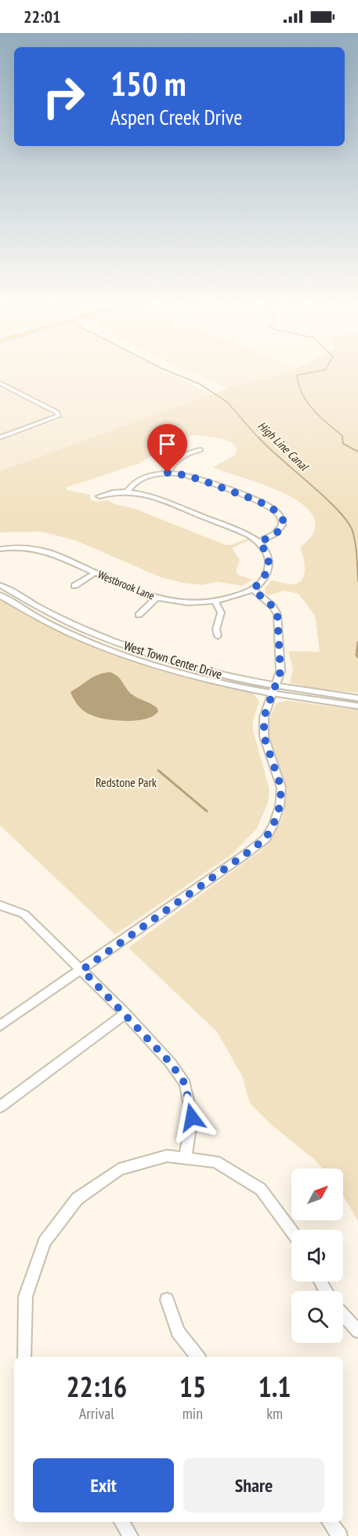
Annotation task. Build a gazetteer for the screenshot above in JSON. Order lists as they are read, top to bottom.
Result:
{
  "streets": {
    "street": ["Westbrook Lane", "West Town Center Drive"]
  },
  "water": ["High Line Canal"],
  "parks": ["Redstone Park"],
  "north": "top right",
  "page": {
    "status": "22:01",
    "turn": ["150 m", "Aspen Creek Drive"],
    "eta": [
      "22:16",
      "Arrival",
      "15",
      "min",
      "1.1",
      "km"
    ],
    "buttons": ["Exit", "Share"]
  }
}
